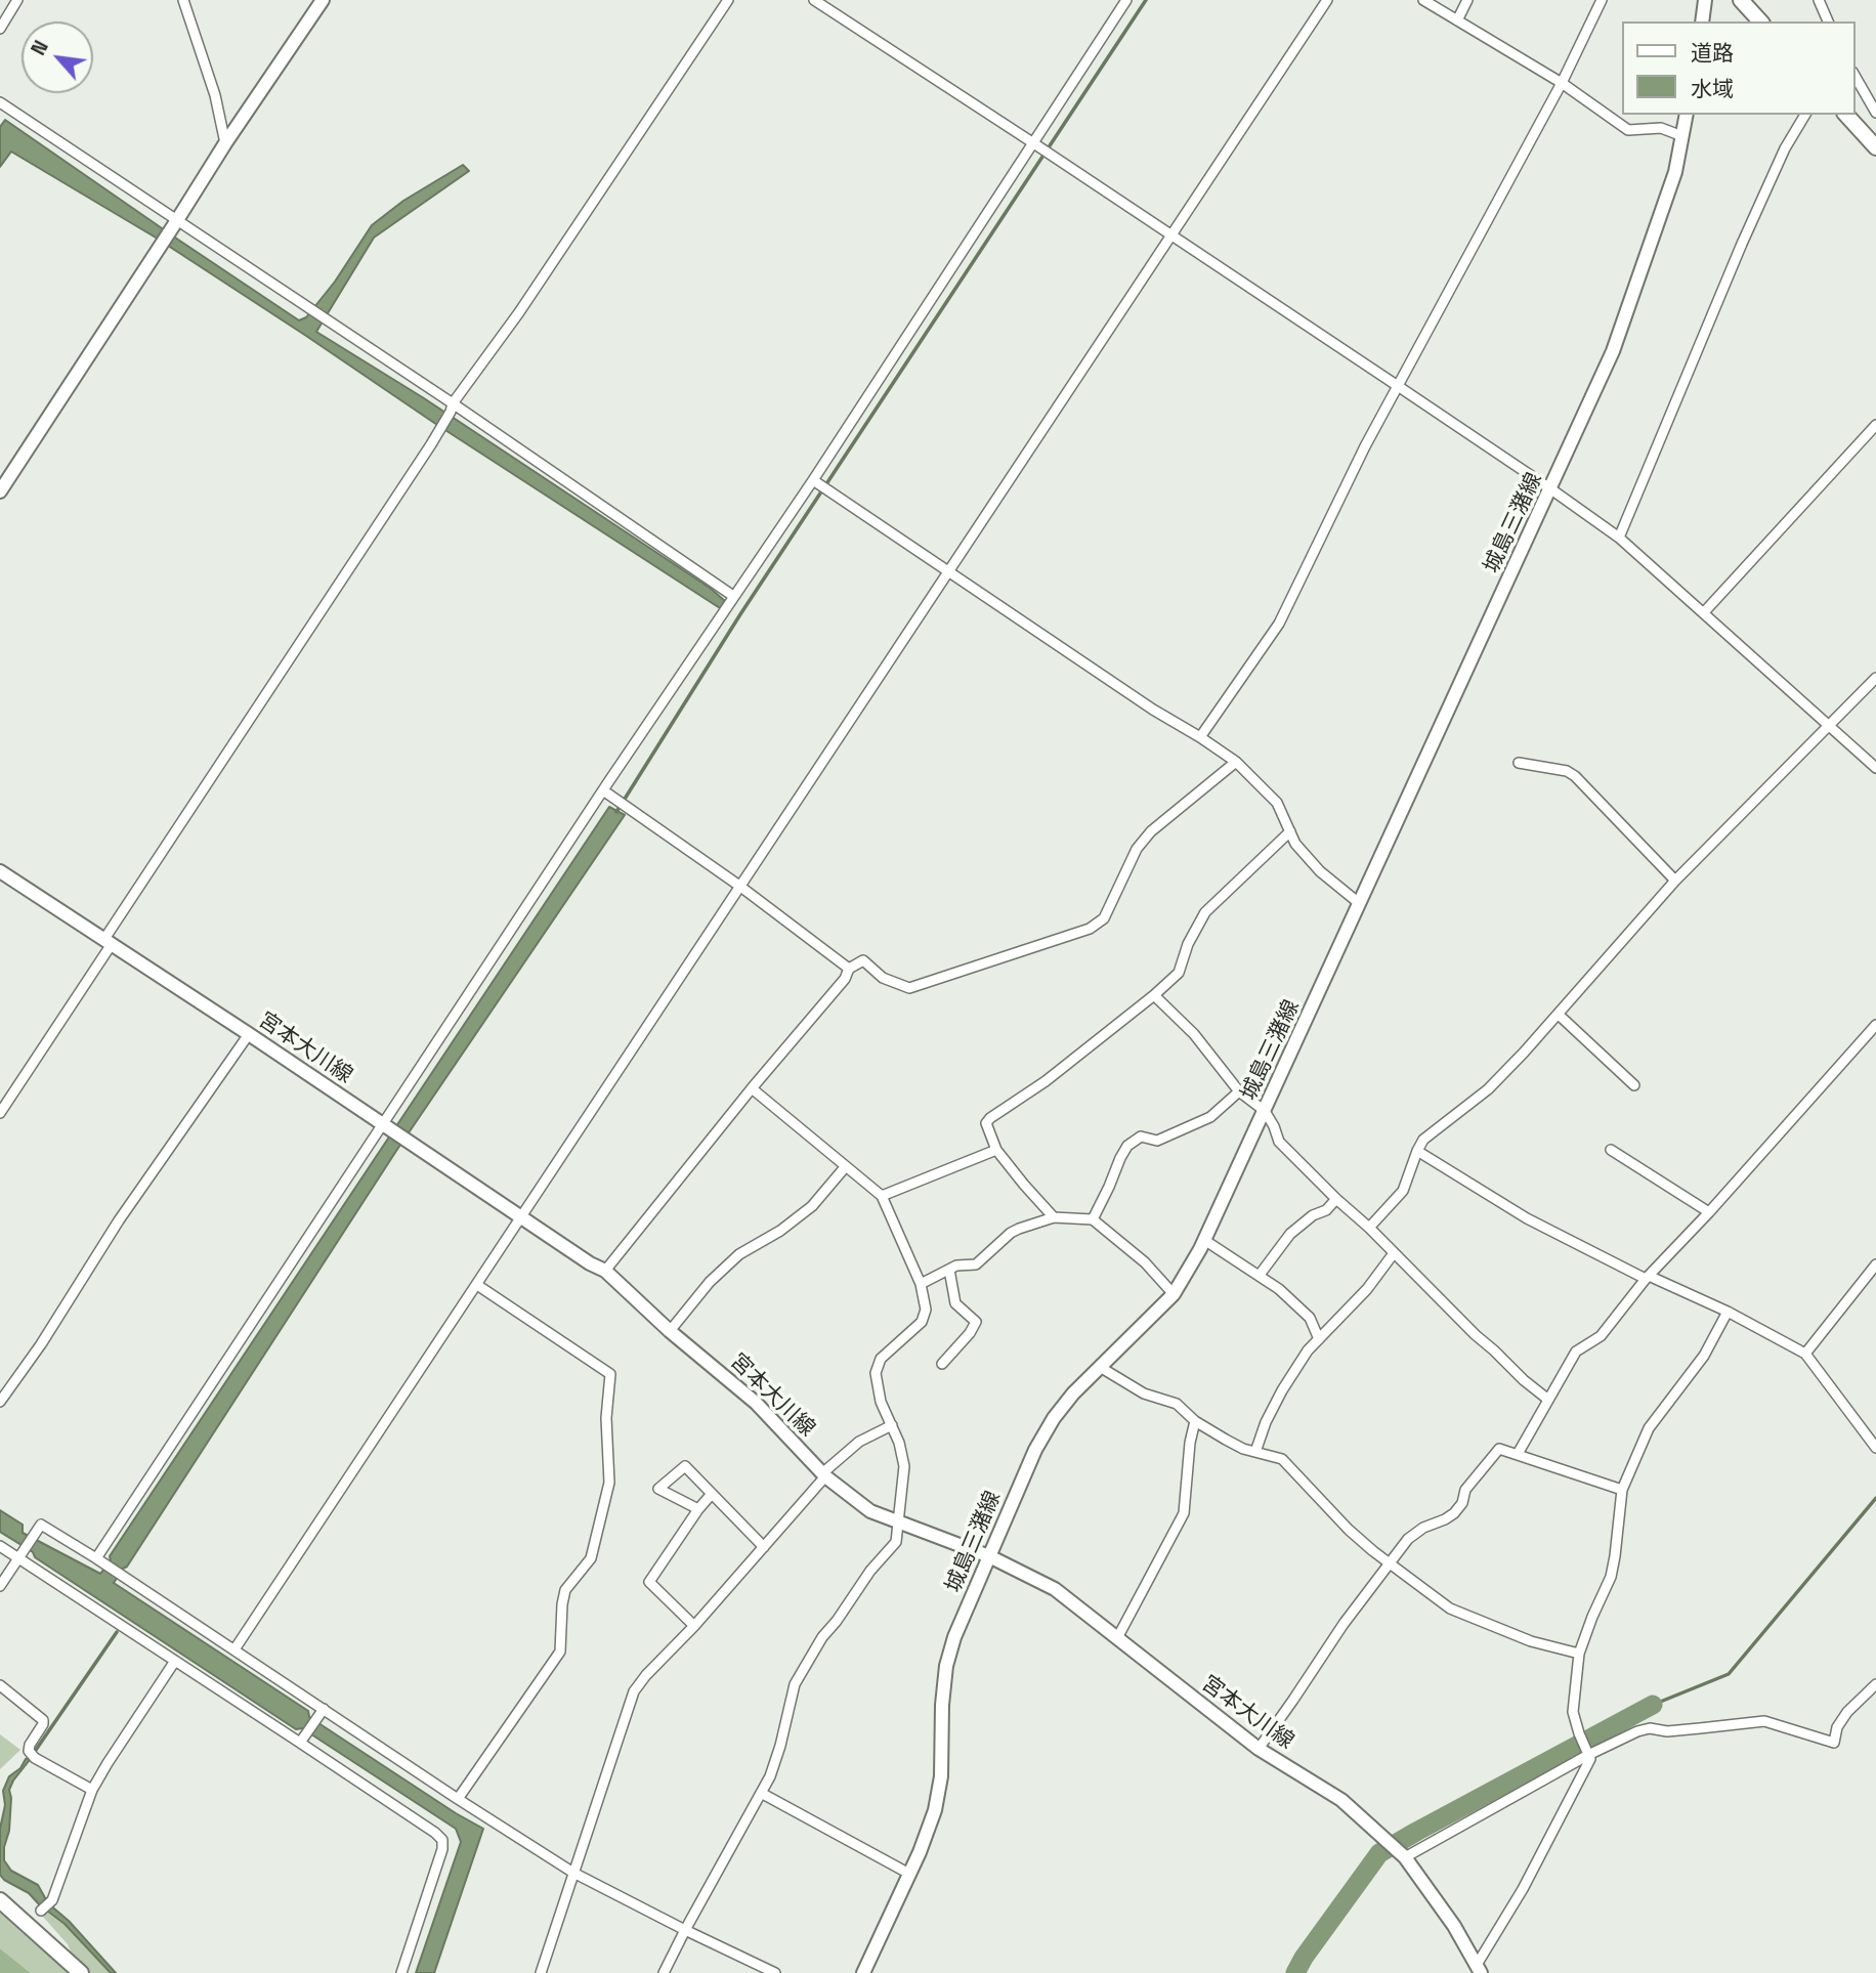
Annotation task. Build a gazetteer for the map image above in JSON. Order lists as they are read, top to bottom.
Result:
{
  "streets": {
    "main road": ["城島三潴線", "宮本大川線"]
  },
  "crossings": [
    ["城島三潴線", "宮本大川線"]
  ],
  "legend": ["道路", "水域"],
  "north": "top left"
}
